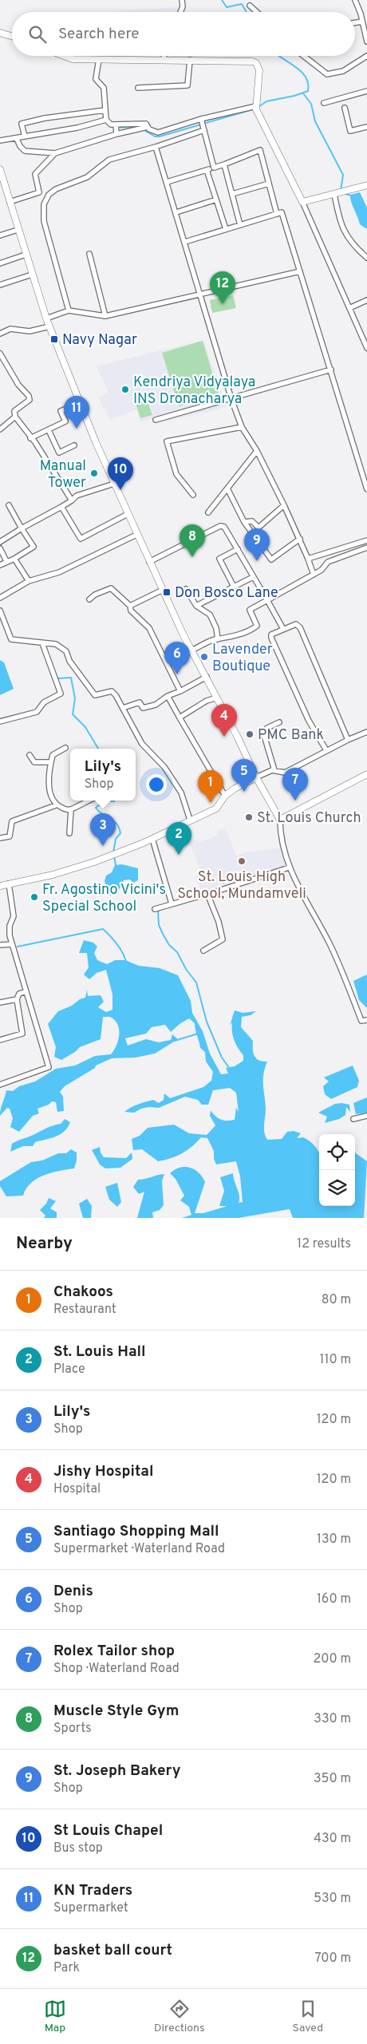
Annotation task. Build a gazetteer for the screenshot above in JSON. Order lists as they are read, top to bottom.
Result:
{
  "places": {
    "transit": ["Navy Nagar", "Don Bosco Lane"],
    "other": [
      "Kendriya Vidyalaya INS Dronacharya",
      "Manual Tower",
      "Lavender Boutique",
      "PMC Bank",
      "St. Louis Church",
      "St. Louis High School, Mundamveli",
      "Fr. Agostino Vicini's Special School"
    ]
  },
  "page": {
    "search": "Search here",
    "pins": [
      "12",
      "11",
      "10",
      "8",
      "9",
      "6",
      "4",
      "5",
      "7",
      "1",
      "3",
      "2"
    ],
    "popup": ["Lily's", "Shop"],
    "heading": ["Nearby", "12 results"],
    "list": [
      {
        "mark": "1",
        "name": "Chakoos",
        "note": "Restaurant",
        "value": "80 m"
      },
      {
        "mark": "2",
        "name": "St. Louis Hall",
        "note": "Place",
        "value": "110 m"
      },
      {
        "mark": "3",
        "name": "Lily's",
        "note": "Shop",
        "value": "120 m"
      },
      {
        "mark": "4",
        "name": "Jishy Hospital",
        "note": "Hospital",
        "value": "120 m"
      },
      {
        "mark": "5",
        "name": "Santiago Shopping Mall",
        "note": "Supermarket · Waterland Road",
        "value": "130 m"
      },
      {
        "mark": "6",
        "name": "Denis",
        "note": "Shop",
        "value": "160 m"
      },
      {
        "mark": "7",
        "name": "Rolex Tailor shop",
        "note": "Shop · Waterland Road",
        "value": "200 m"
      },
      {
        "mark": "8",
        "name": "Muscle Style Gym",
        "note": "Sports",
        "value": "330 m"
      },
      {
        "mark": "9",
        "name": "St. Joseph Bakery",
        "note": "Shop",
        "value": "350 m"
      },
      {
        "mark": "10",
        "name": "St Louis Chapel",
        "note": "Bus stop",
        "value": "430 m"
      },
      {
        "mark": "11",
        "name": "KN Traders",
        "note": "Supermarket",
        "value": "530 m"
      },
      {
        "mark": "12",
        "name": "basket ball court",
        "note": "Park",
        "value": "700 m"
      }
    ],
    "nav": ["Map", "Directions", "Saved"]
  }
}
